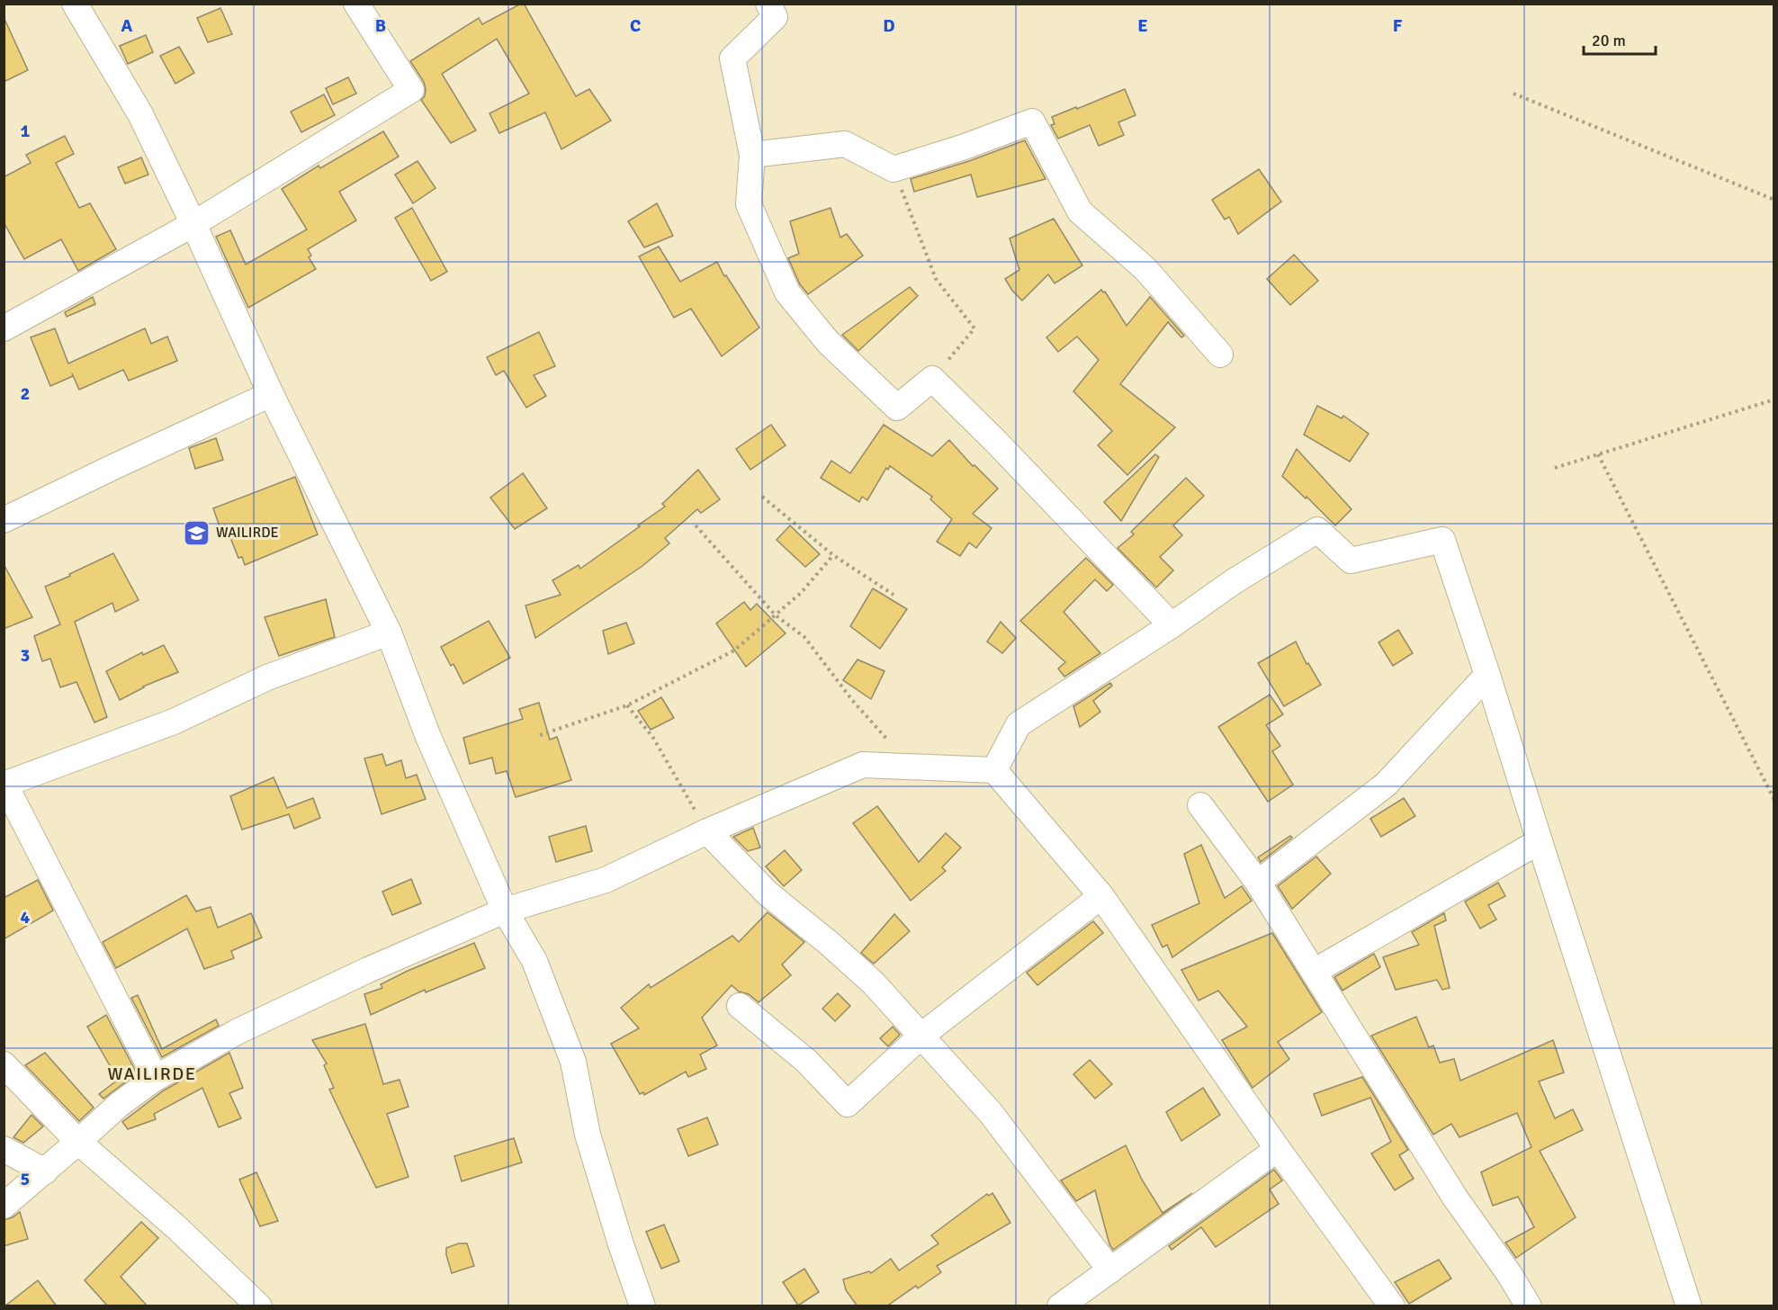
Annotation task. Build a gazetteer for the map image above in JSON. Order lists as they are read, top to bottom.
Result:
{
  "districts": ["WAILIRDE"],
  "places": {
    "school or university": ["WAILIRDE"]
  },
  "scale_bar": "20 m",
  "grid": {
    "columns": [
      "A",
      "B",
      "C",
      "D",
      "E",
      "F"
    ],
    "rows": [
      "1",
      "2",
      "3",
      "4",
      "5"
    ]
  }
}
